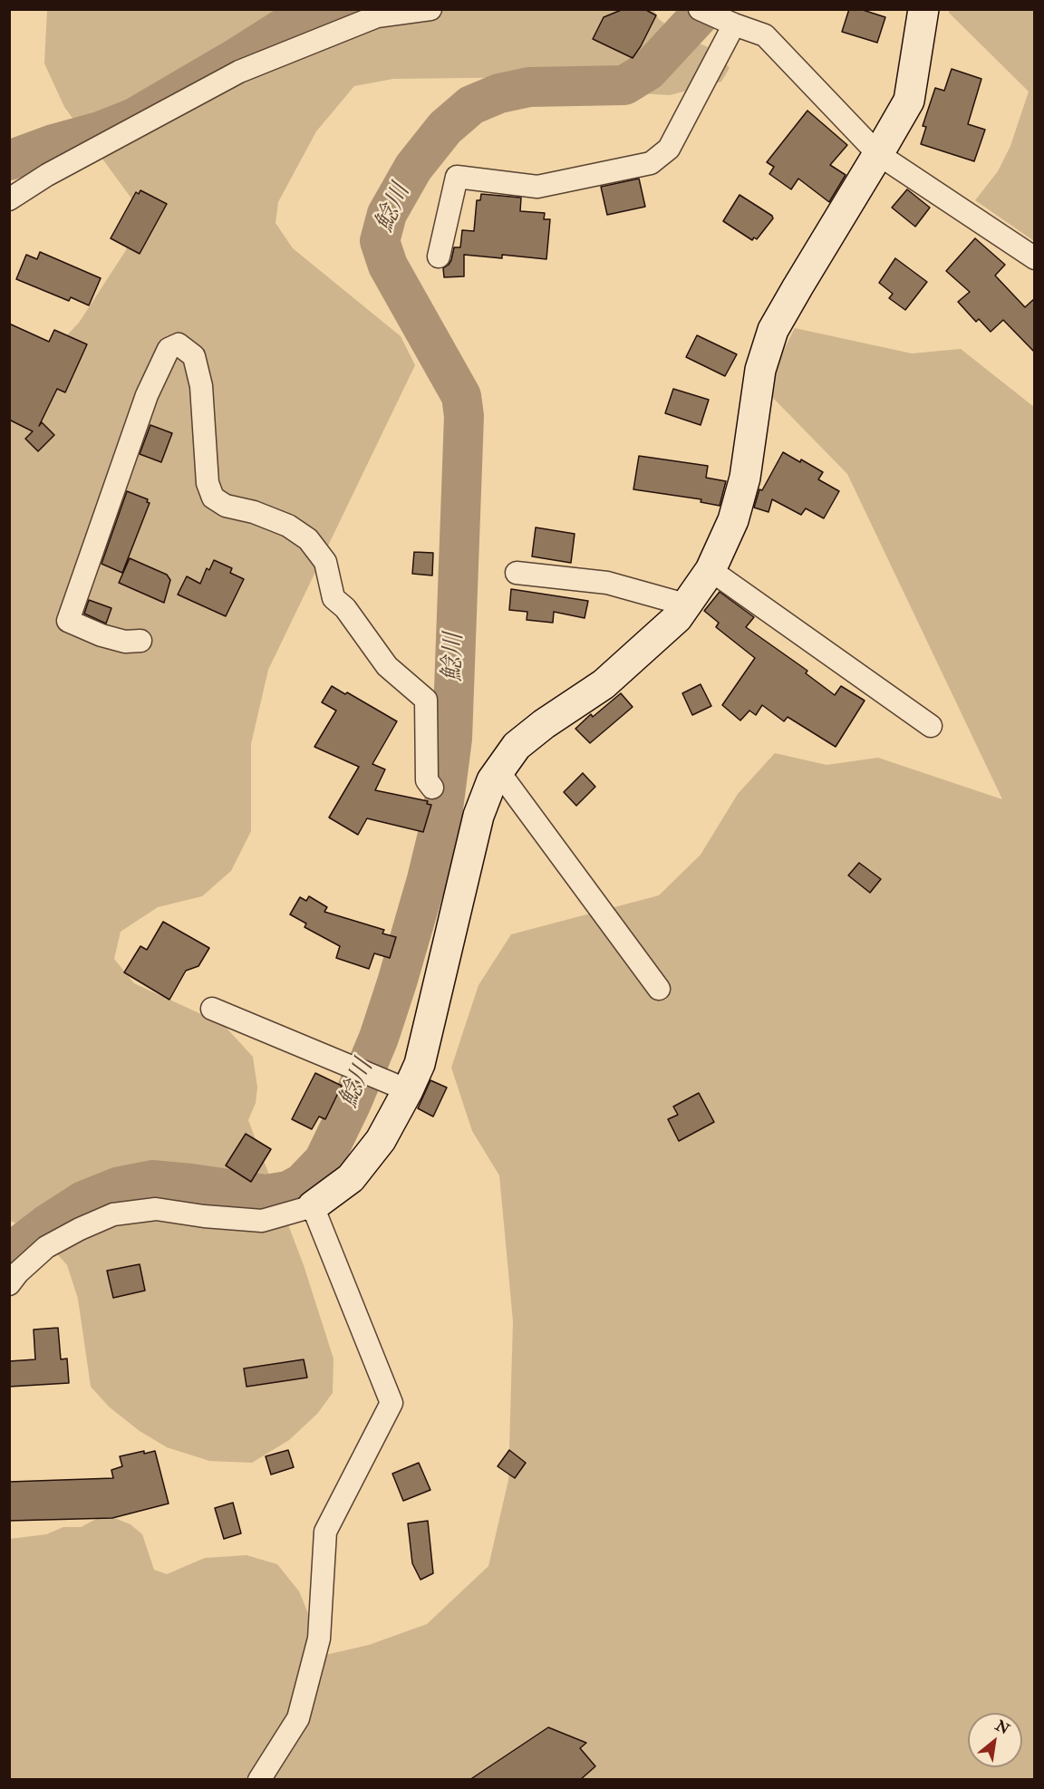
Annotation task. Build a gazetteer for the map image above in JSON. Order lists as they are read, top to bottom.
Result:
{
  "water": ["鯰川"],
  "north": "top right"
}
